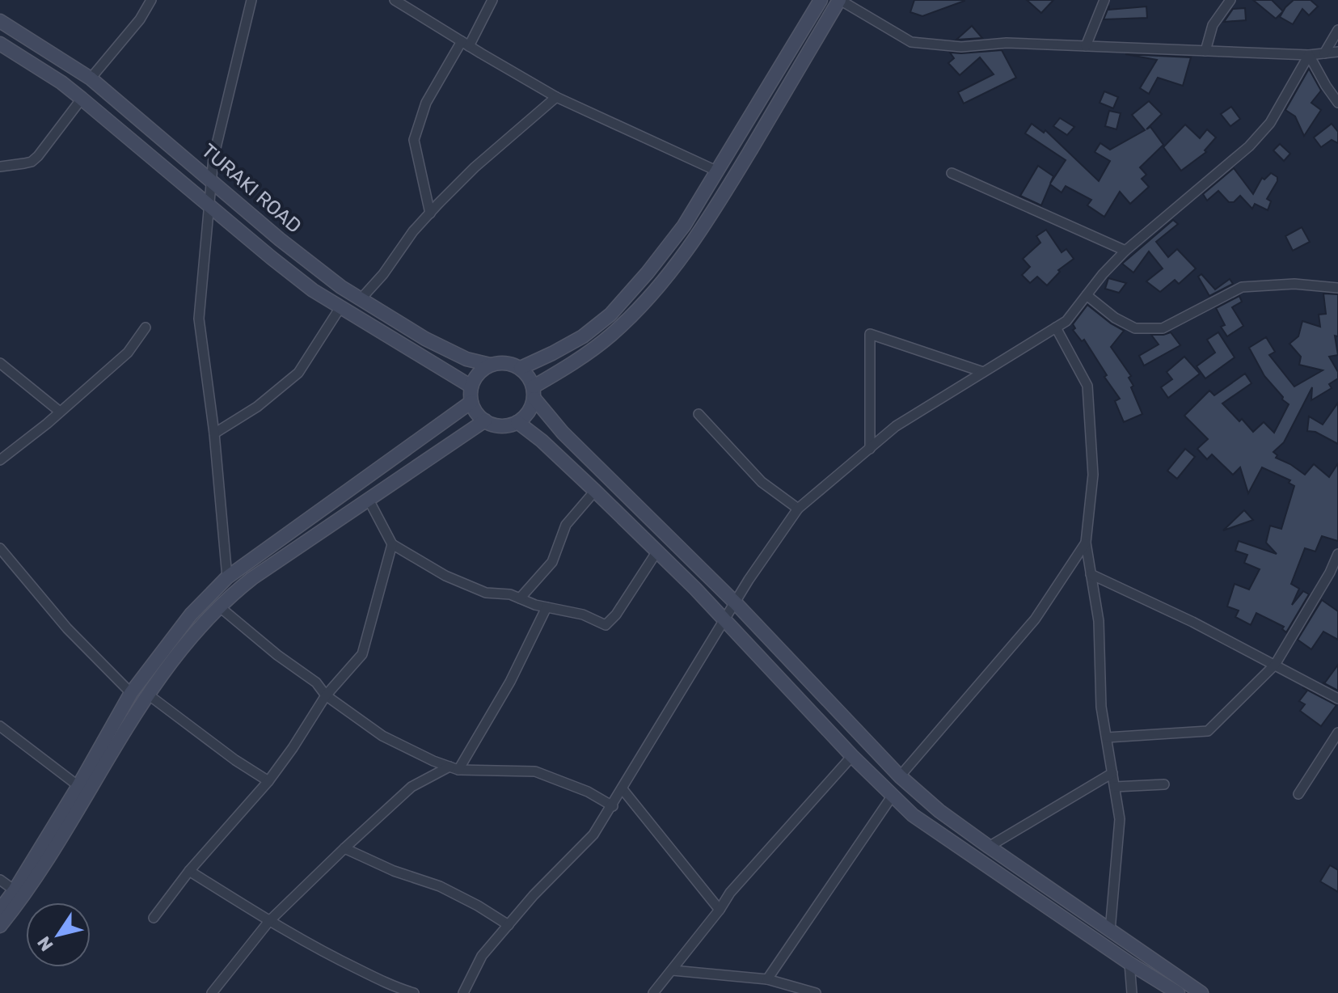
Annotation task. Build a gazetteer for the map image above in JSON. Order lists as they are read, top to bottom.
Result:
{
  "streets": {
    "main road": ["TURAKI ROAD"]
  },
  "north": "bottom left"
}
